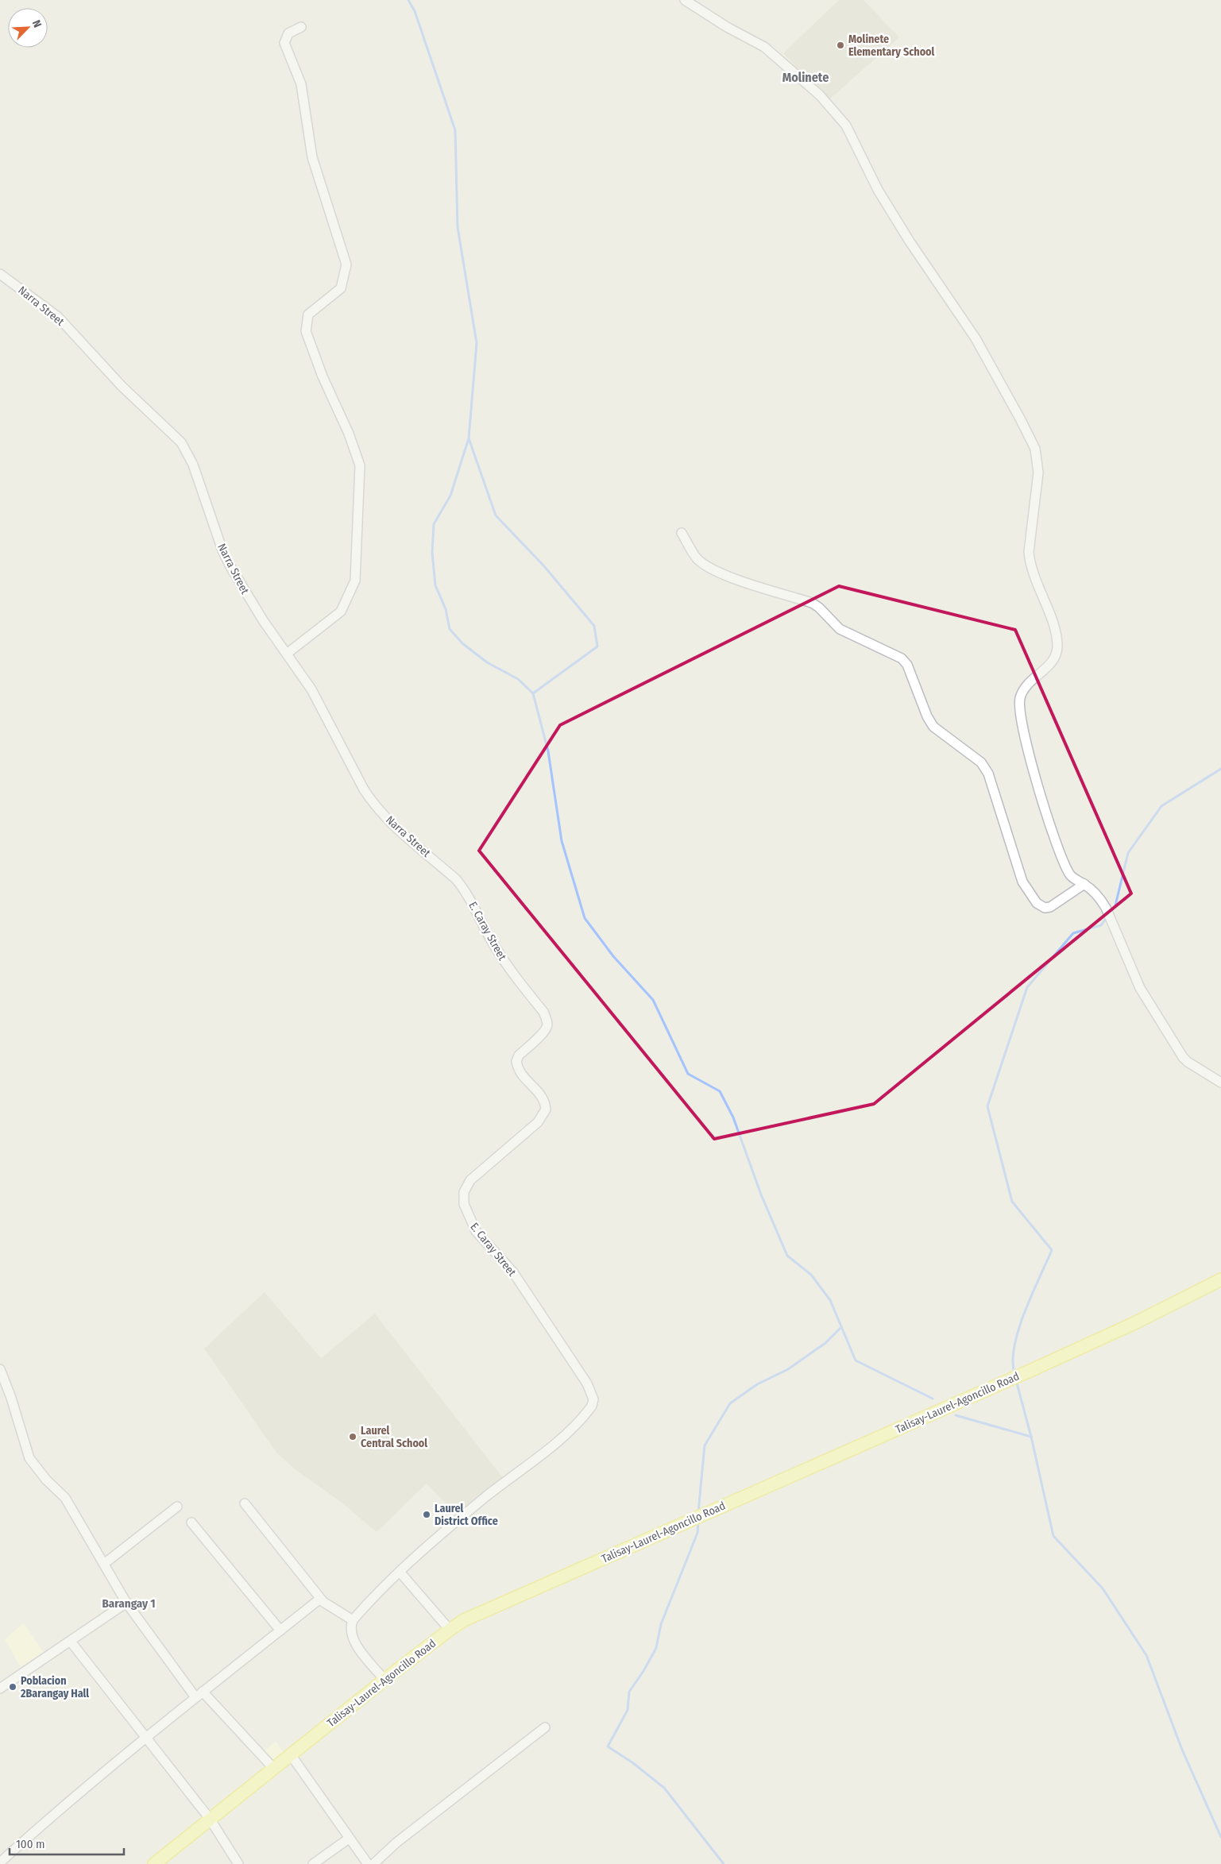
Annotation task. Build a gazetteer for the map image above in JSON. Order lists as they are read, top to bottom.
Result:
{
  "streets": {
    "main road": ["Talisay-Laurel-Agoncillo Road"],
    "street": ["Narra Street", "E. Caray Street"]
  },
  "crossings": [
    ["Narra Street", "E. Caray Street"]
  ],
  "districts": ["Molinete", "Barangay 1"],
  "places": [
    "Molinete Elementary School",
    "Laurel Central School",
    "Laurel District Office",
    "Poblacion 2Barangay Hall"
  ],
  "scale_bar": "100 m",
  "north": "top right"
}
